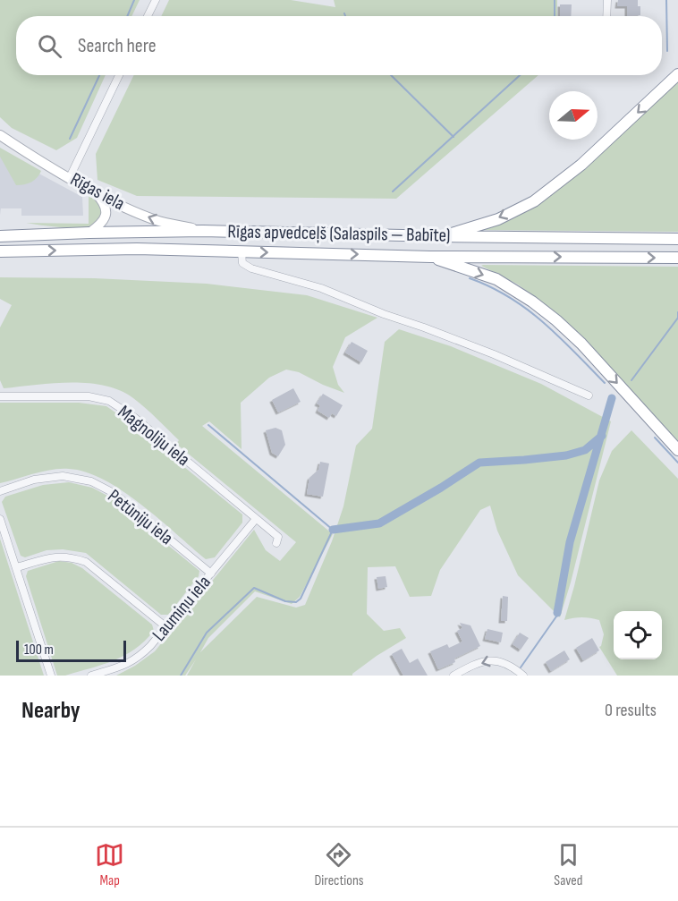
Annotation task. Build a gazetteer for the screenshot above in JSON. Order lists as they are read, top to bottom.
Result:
{
  "streets": {
    "highway": ["Rīgas apvedceļš (Salaspils — Babīte)"],
    "main road": ["Rīgas iela"],
    "street": ["Magnoliju iela", "Petūniju iela", "Laumiņu iela"]
  },
  "crossings": [
    ["Rīgas iela", "Rīgas apvedceļš (Salaspils — Babīte)"],
    ["Magnoliju iela", "Laumiņu iela"],
    ["Petūniju iela", "Laumiņu iela"]
  ],
  "one_way": ["Rīgas iela"],
  "scale_bar": "100 m",
  "north": "right",
  "page": {
    "search": "Search here",
    "scale": "100 m",
    "heading": ["Nearby", "0 results"],
    "nav": ["Map", "Directions", "Saved"]
  }
}
